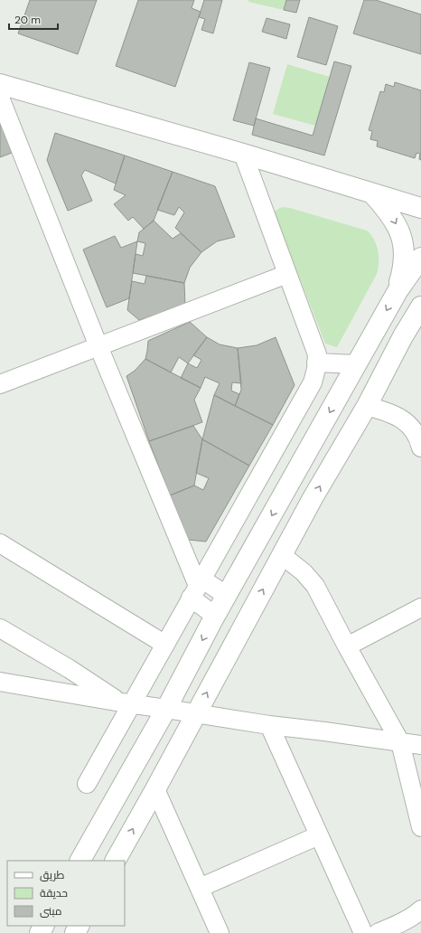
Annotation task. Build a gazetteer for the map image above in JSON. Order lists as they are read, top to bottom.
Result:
{
  "legend": ["طريق", "حديقة", "مبنى"],
  "scale_bar": "20 m"
}
